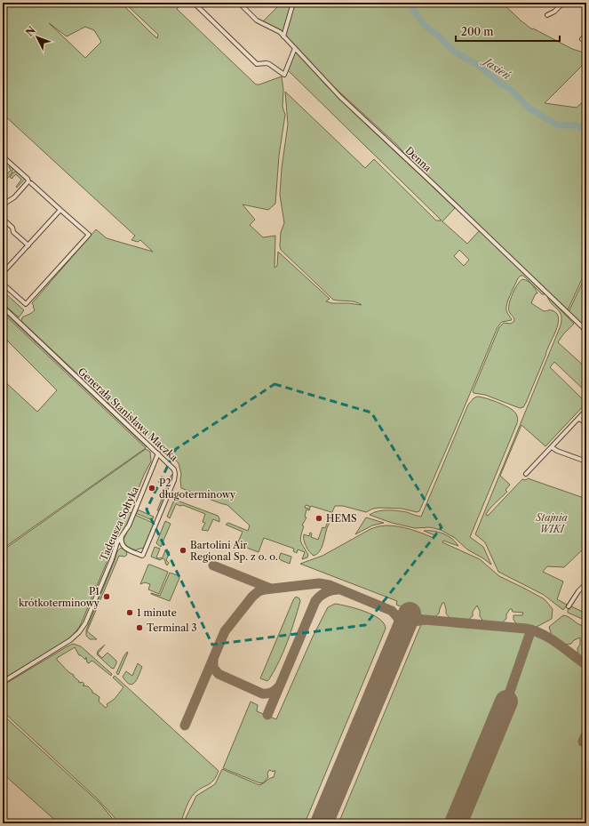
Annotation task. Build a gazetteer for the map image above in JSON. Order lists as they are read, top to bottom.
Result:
{
  "streets": {
    "street": ["Denna", "Generała Stanisława Maczka", "Tadeusza Sołtyka"]
  },
  "crossings": [
    ["Generała Stanisława Maczka", "Tadeusza Sołtyka"]
  ],
  "water": ["Jasień"],
  "parks": ["Stajnia WIKI"],
  "places": [
    "P2 długoterminowy",
    "HEMS",
    "Bartolini Air Regional Sp. z o. o.",
    "P1 krótkoterminowy",
    "1 minute",
    "Terminal 3"
  ],
  "scale_bar": "200 m",
  "north": "top left"
}
